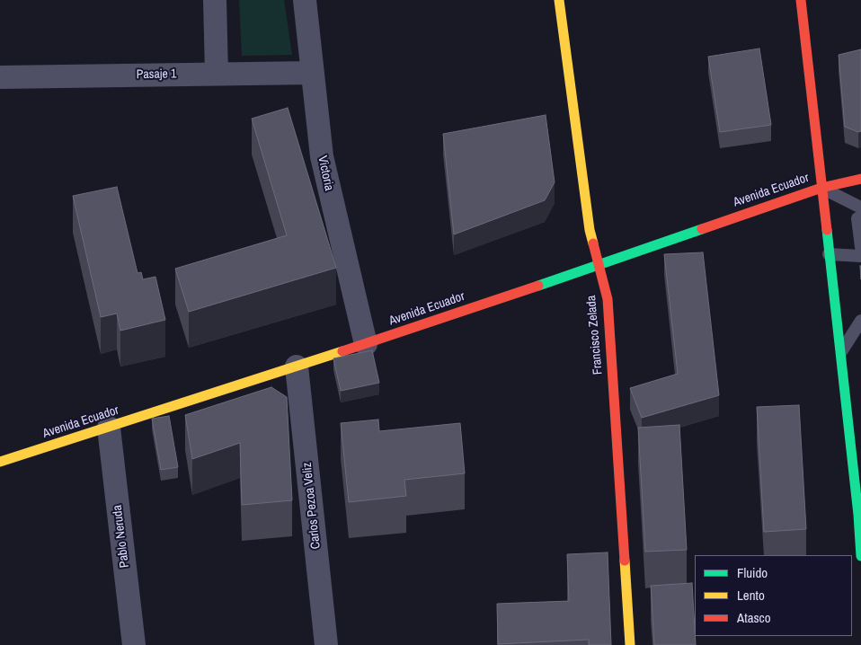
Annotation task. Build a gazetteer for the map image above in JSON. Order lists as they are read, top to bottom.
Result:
{
  "streets": {
    "main road": ["Avenida Ecuador", "Francisco Zelada"],
    "street": [
      "Pasaje 1",
      "Victoria",
      "Carlos Pezoa Veliz",
      "Pablo Neruda"
    ]
  },
  "crossings": [
    ["Pasaje 1", "Victoria"],
    ["Victoria", "Avenida Ecuador"],
    ["Avenida Ecuador", "Francisco Zelada"],
    ["Avenida Ecuador", "Carlos Pezoa Veliz"],
    ["Avenida Ecuador", "Pablo Neruda"]
  ],
  "legend": ["Fluido", "Lento", "Atasco"]
}
